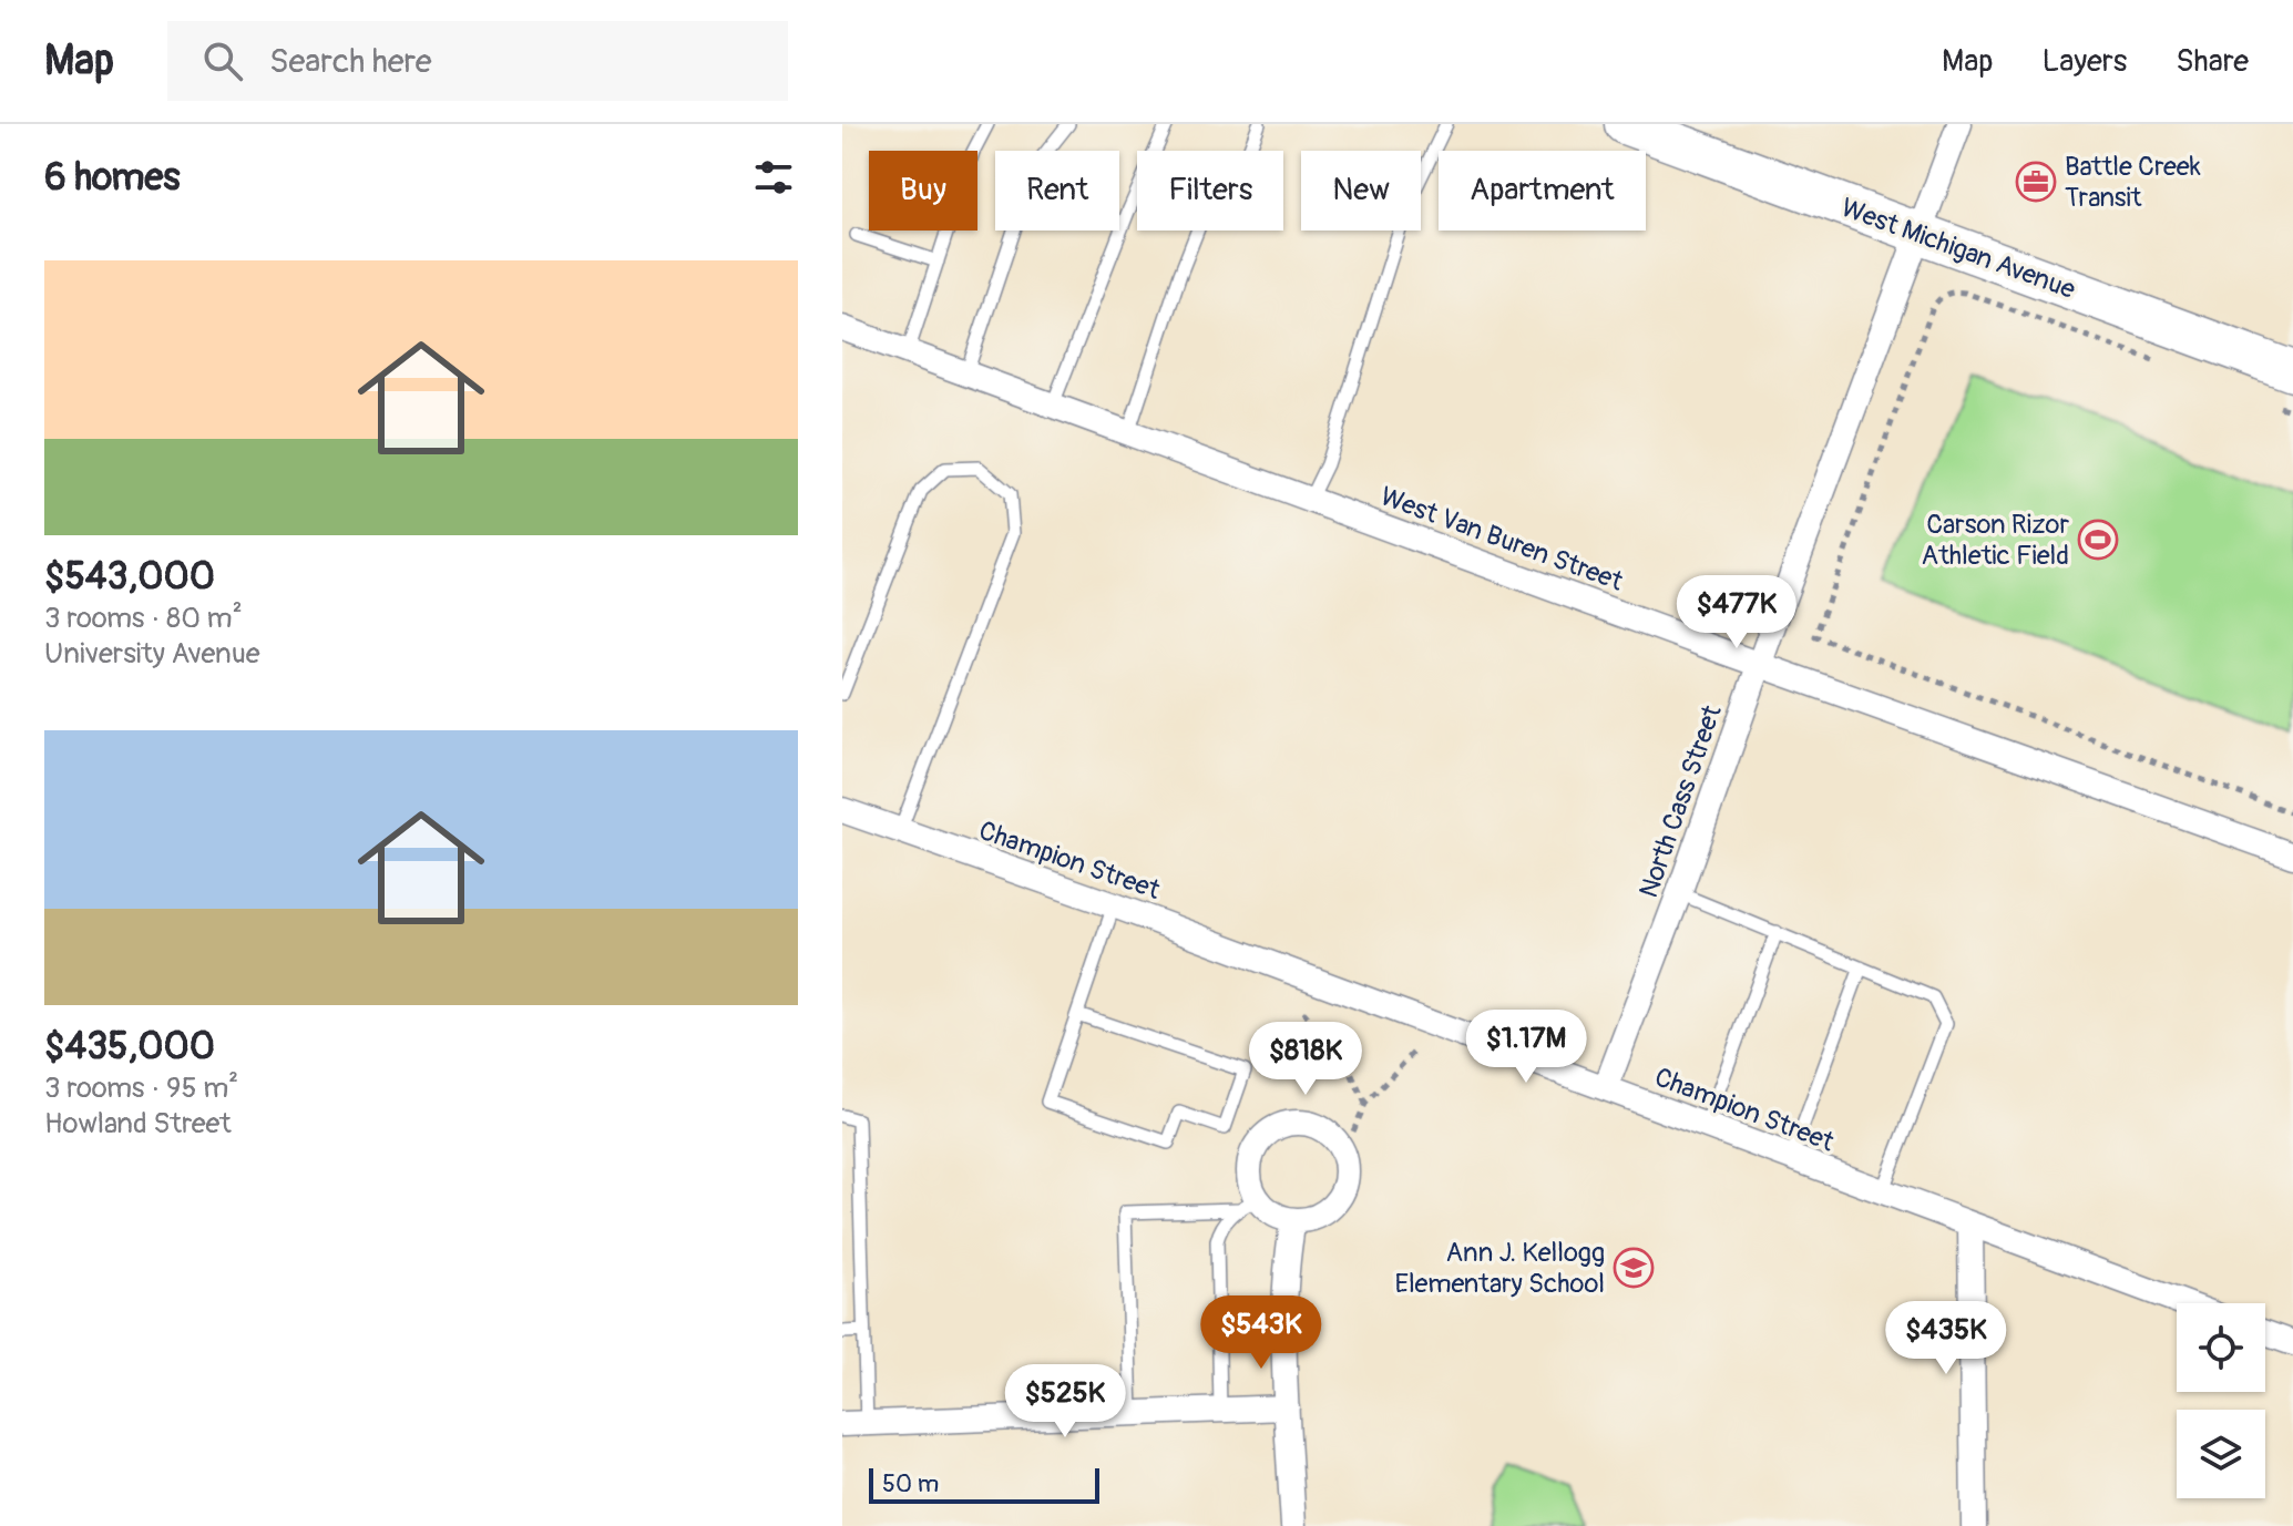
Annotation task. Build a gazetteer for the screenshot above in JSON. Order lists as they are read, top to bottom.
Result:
{
  "streets": {
    "highway": ["West Michigan Avenue"],
    "street": ["West Van Buren Street", "North Cass Street", "Champion Street"]
  },
  "crossings": [
    ["West Michigan Avenue", "North Cass Street"],
    ["West Van Buren Street", "North Cass Street"],
    ["North Cass Street", "Champion Street"]
  ],
  "places": {
    "office": ["Battle Creek Transit"],
    "sports": ["Carson Rizor Athletic Field"],
    "school or university": ["Ann J. Kellogg Elementary School"]
  },
  "scale_bar": "50 m",
  "page": {
    "header": "Map",
    "search": "Search here",
    "nav": ["Map", "Layers", "Share"],
    "heading": "6 homes",
    "chip": [
      "Buy",
      "Rent",
      "Filters",
      "New",
      "Apartment"
    ],
    "list": [
      {
        "name": "$543,000",
        "note": "3 rooms · 80 m² · University Avenue"
      },
      {
        "name": "$435,000",
        "note": "3 rooms · 95 m² · Howland Street"
      }
    ],
    "price": [
      "$477K",
      "$1.17M",
      "$818K",
      "$543K",
      "$435K",
      "$525K"
    ],
    "scale": "50 m"
  }
}
